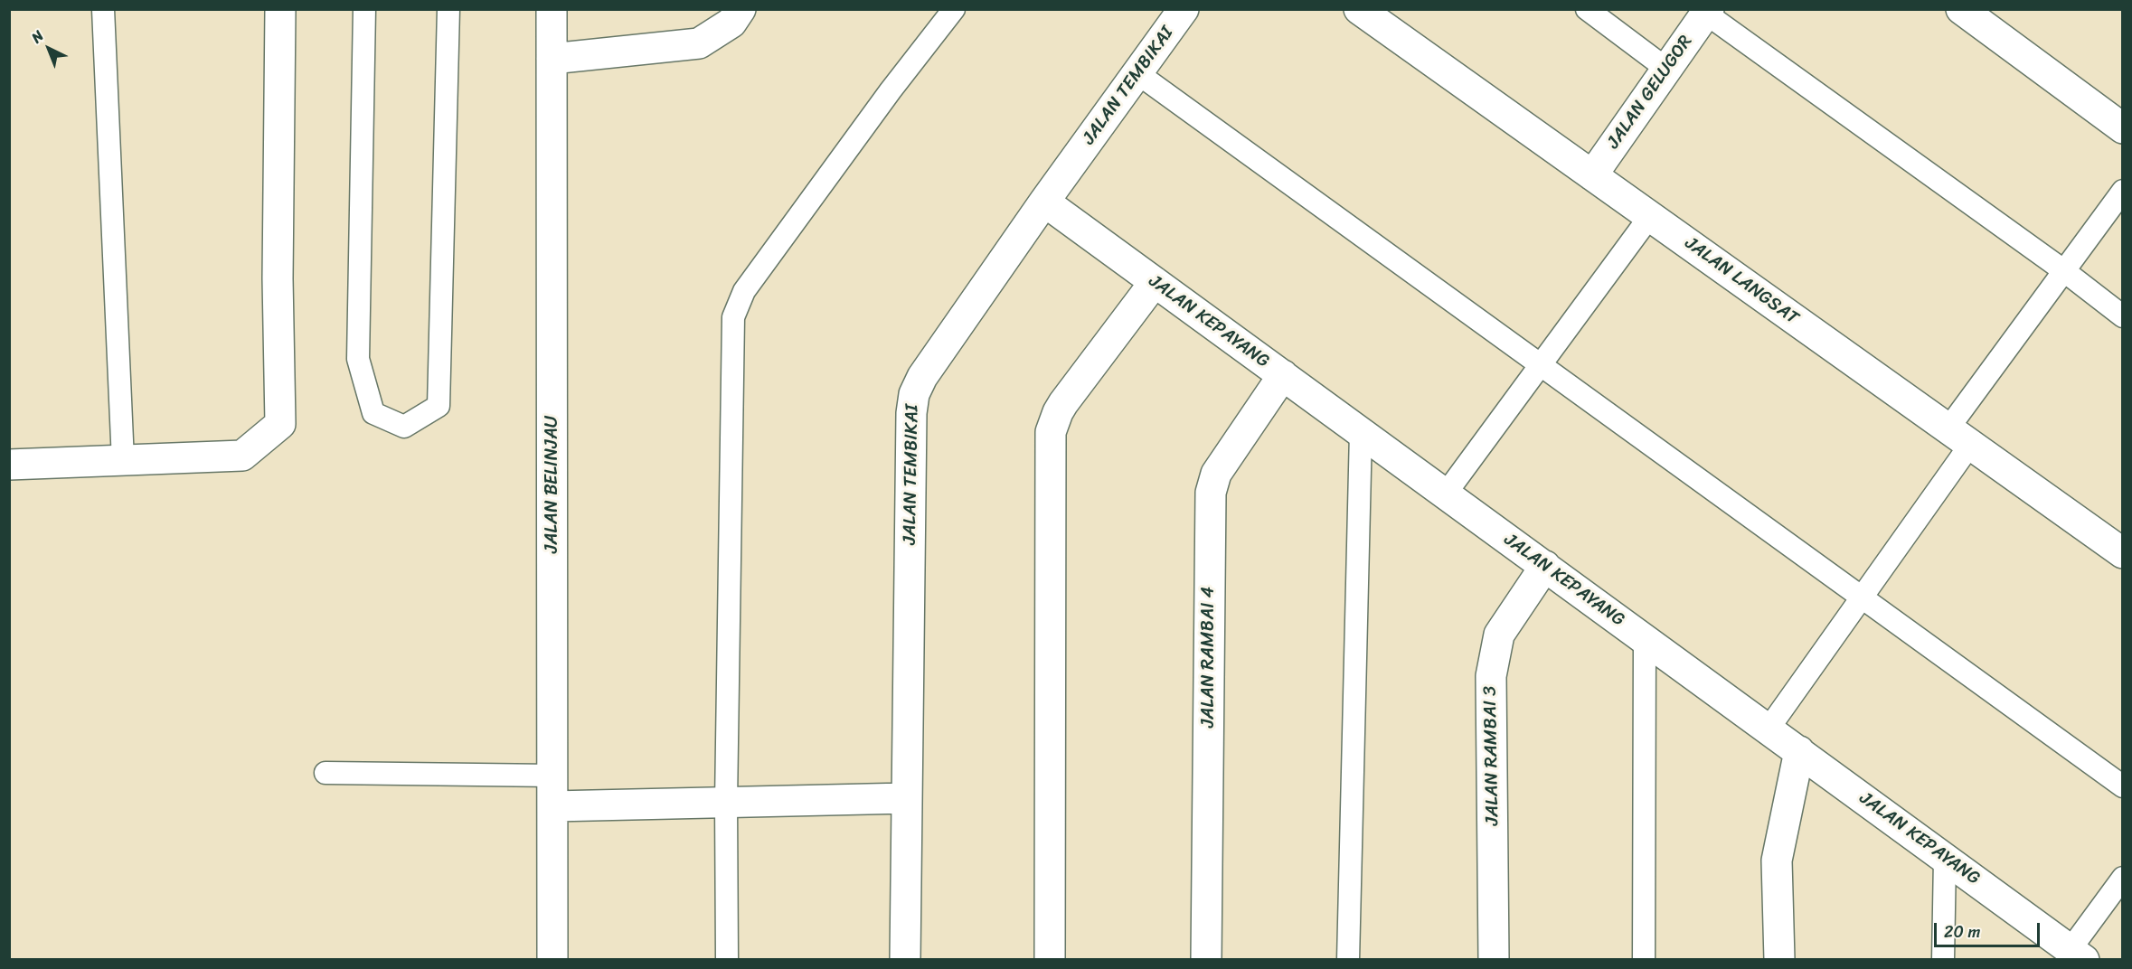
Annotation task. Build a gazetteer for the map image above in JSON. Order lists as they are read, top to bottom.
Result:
{
  "streets": {
    "street": [
      "JALAN TEMBIKAI",
      "JALAN GELUGOR",
      "JALAN LANGSAT",
      "JALAN KEPAYANG",
      "JALAN BELINJAU",
      "JALAN RAMBAI 4",
      "JALAN RAMBAI 3"
    ]
  },
  "crossings": [
    ["JALAN TEMBIKAI", "JALAN KEPAYANG"],
    ["JALAN GELUGOR", "JALAN LANGSAT"],
    ["JALAN KEPAYANG", "JALAN RAMBAI 4"],
    ["JALAN KEPAYANG", "JALAN RAMBAI 3"]
  ],
  "scale_bar": "20 m",
  "north": "top left"
}
